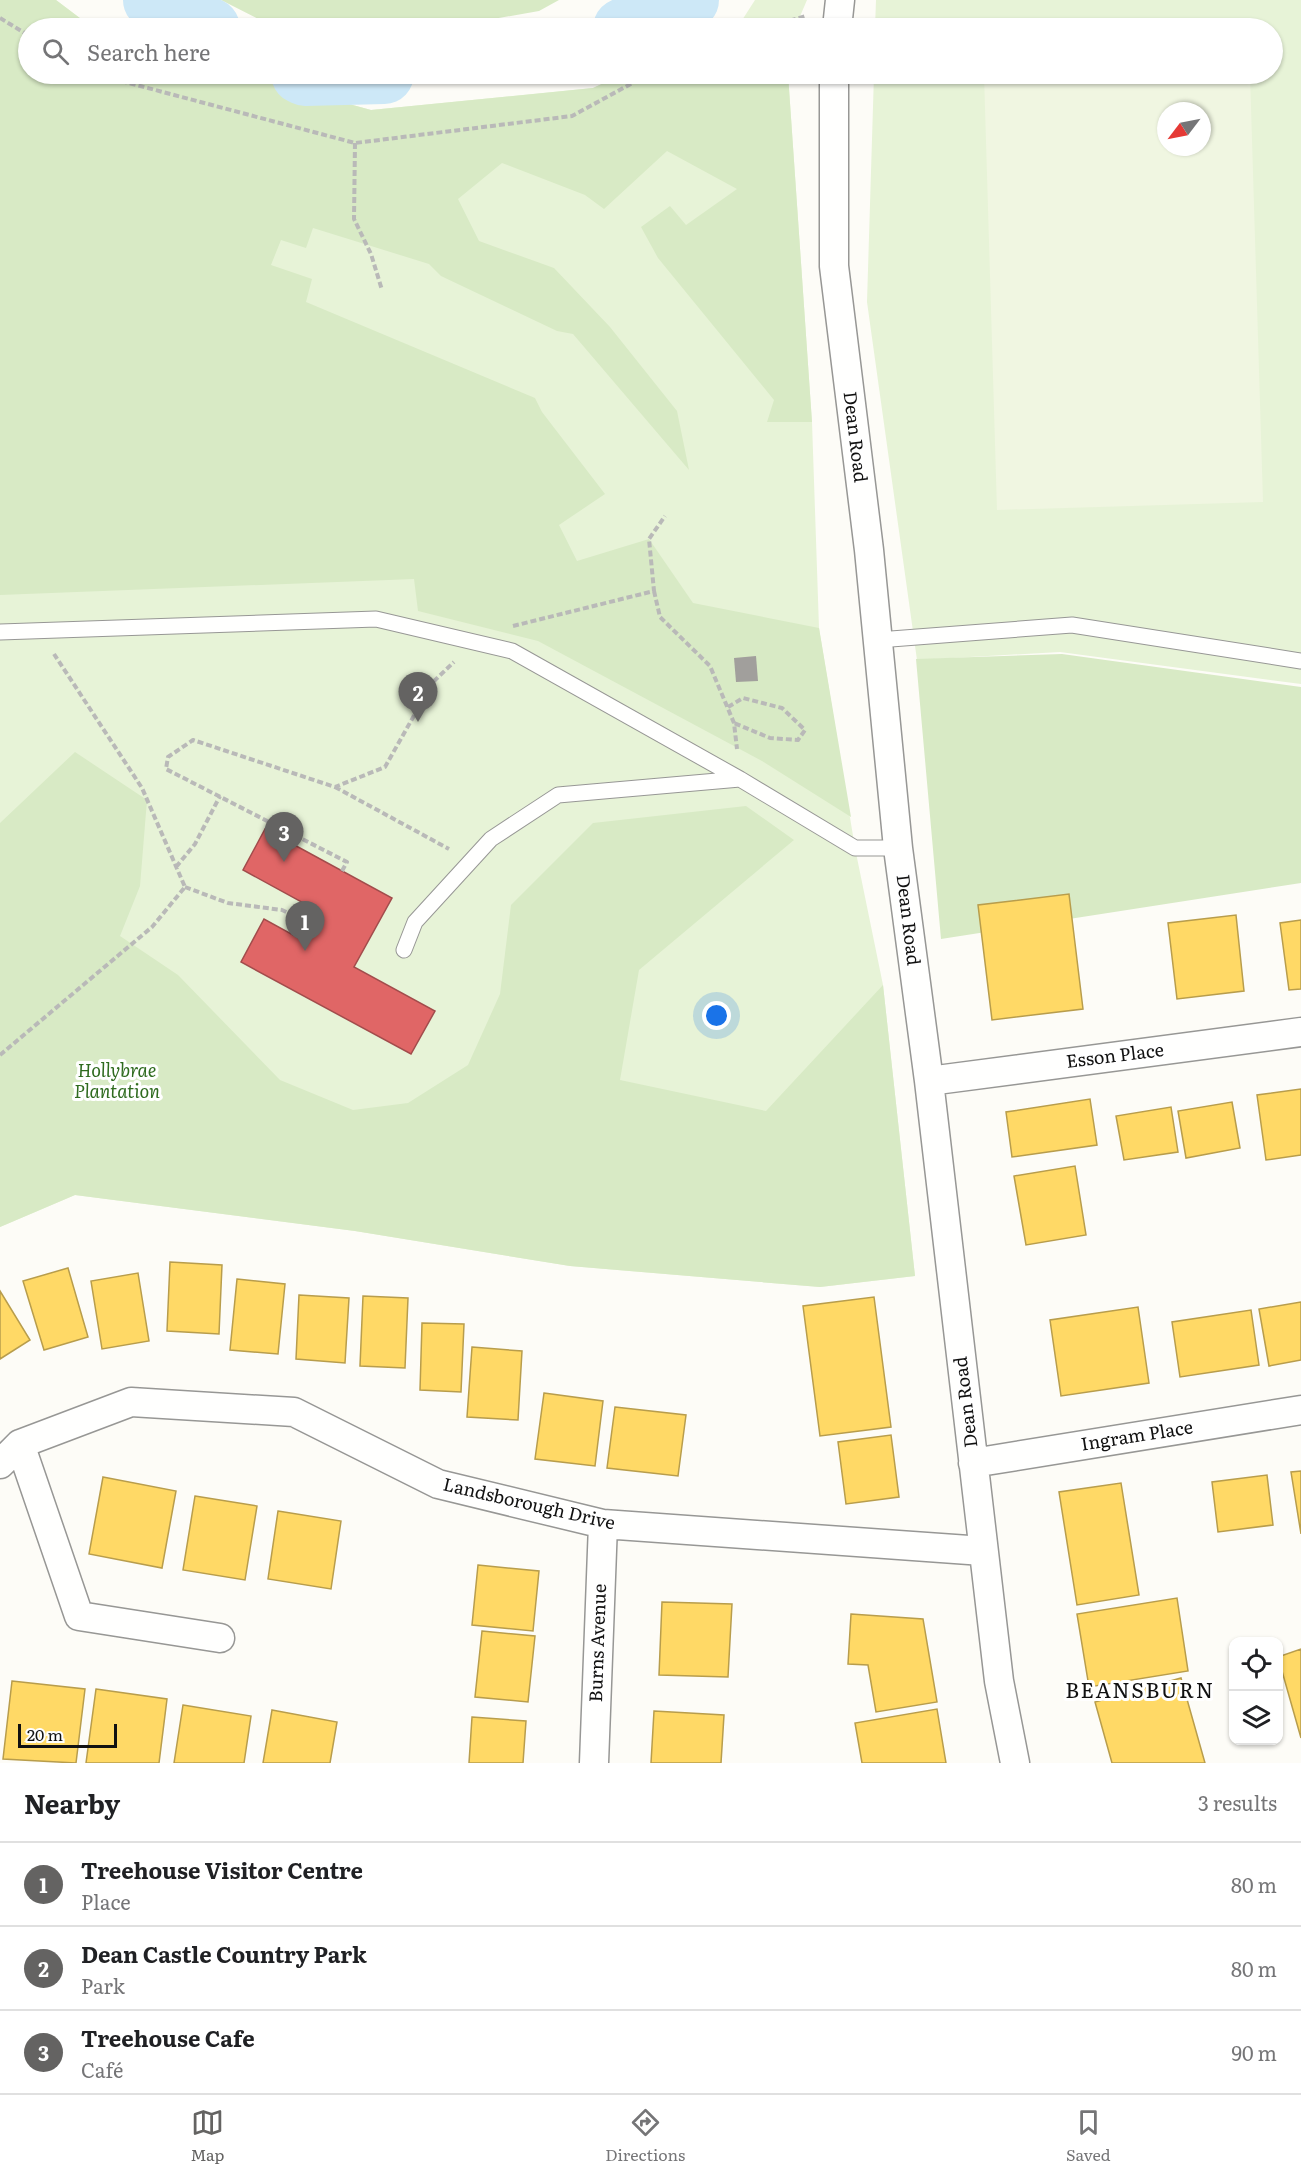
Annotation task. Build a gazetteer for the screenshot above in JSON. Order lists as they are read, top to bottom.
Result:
{
  "streets": {
    "street": [
      "Dean Road",
      "Esson Place",
      "Ingram Place",
      "Landsborough Drive",
      "Burns Avenue"
    ]
  },
  "crossings": [
    ["Dean Road", "Esson Place"],
    ["Dean Road", "Ingram Place"],
    ["Dean Road", "Landsborough Drive"],
    ["Landsborough Drive", "Burns Avenue"]
  ],
  "districts": ["BEANSBURN"],
  "parks": ["Hollybrae Plantation"],
  "scale_bar": "20 m",
  "north": "bottom left",
  "page": {
    "search": "Search here",
    "pins": ["2", "3", "1"],
    "scale": "20 m",
    "heading": ["Nearby", "3 results"],
    "list": [
      {
        "mark": "1",
        "name": "Treehouse Visitor Centre",
        "note": "Place",
        "value": "80 m"
      },
      {
        "mark": "2",
        "name": "Dean Castle Country Park",
        "note": "Park",
        "value": "80 m"
      },
      {
        "mark": "3",
        "name": "Treehouse Cafe",
        "note": "Café",
        "value": "90 m"
      }
    ],
    "nav": ["Map", "Directions", "Saved"]
  }
}
